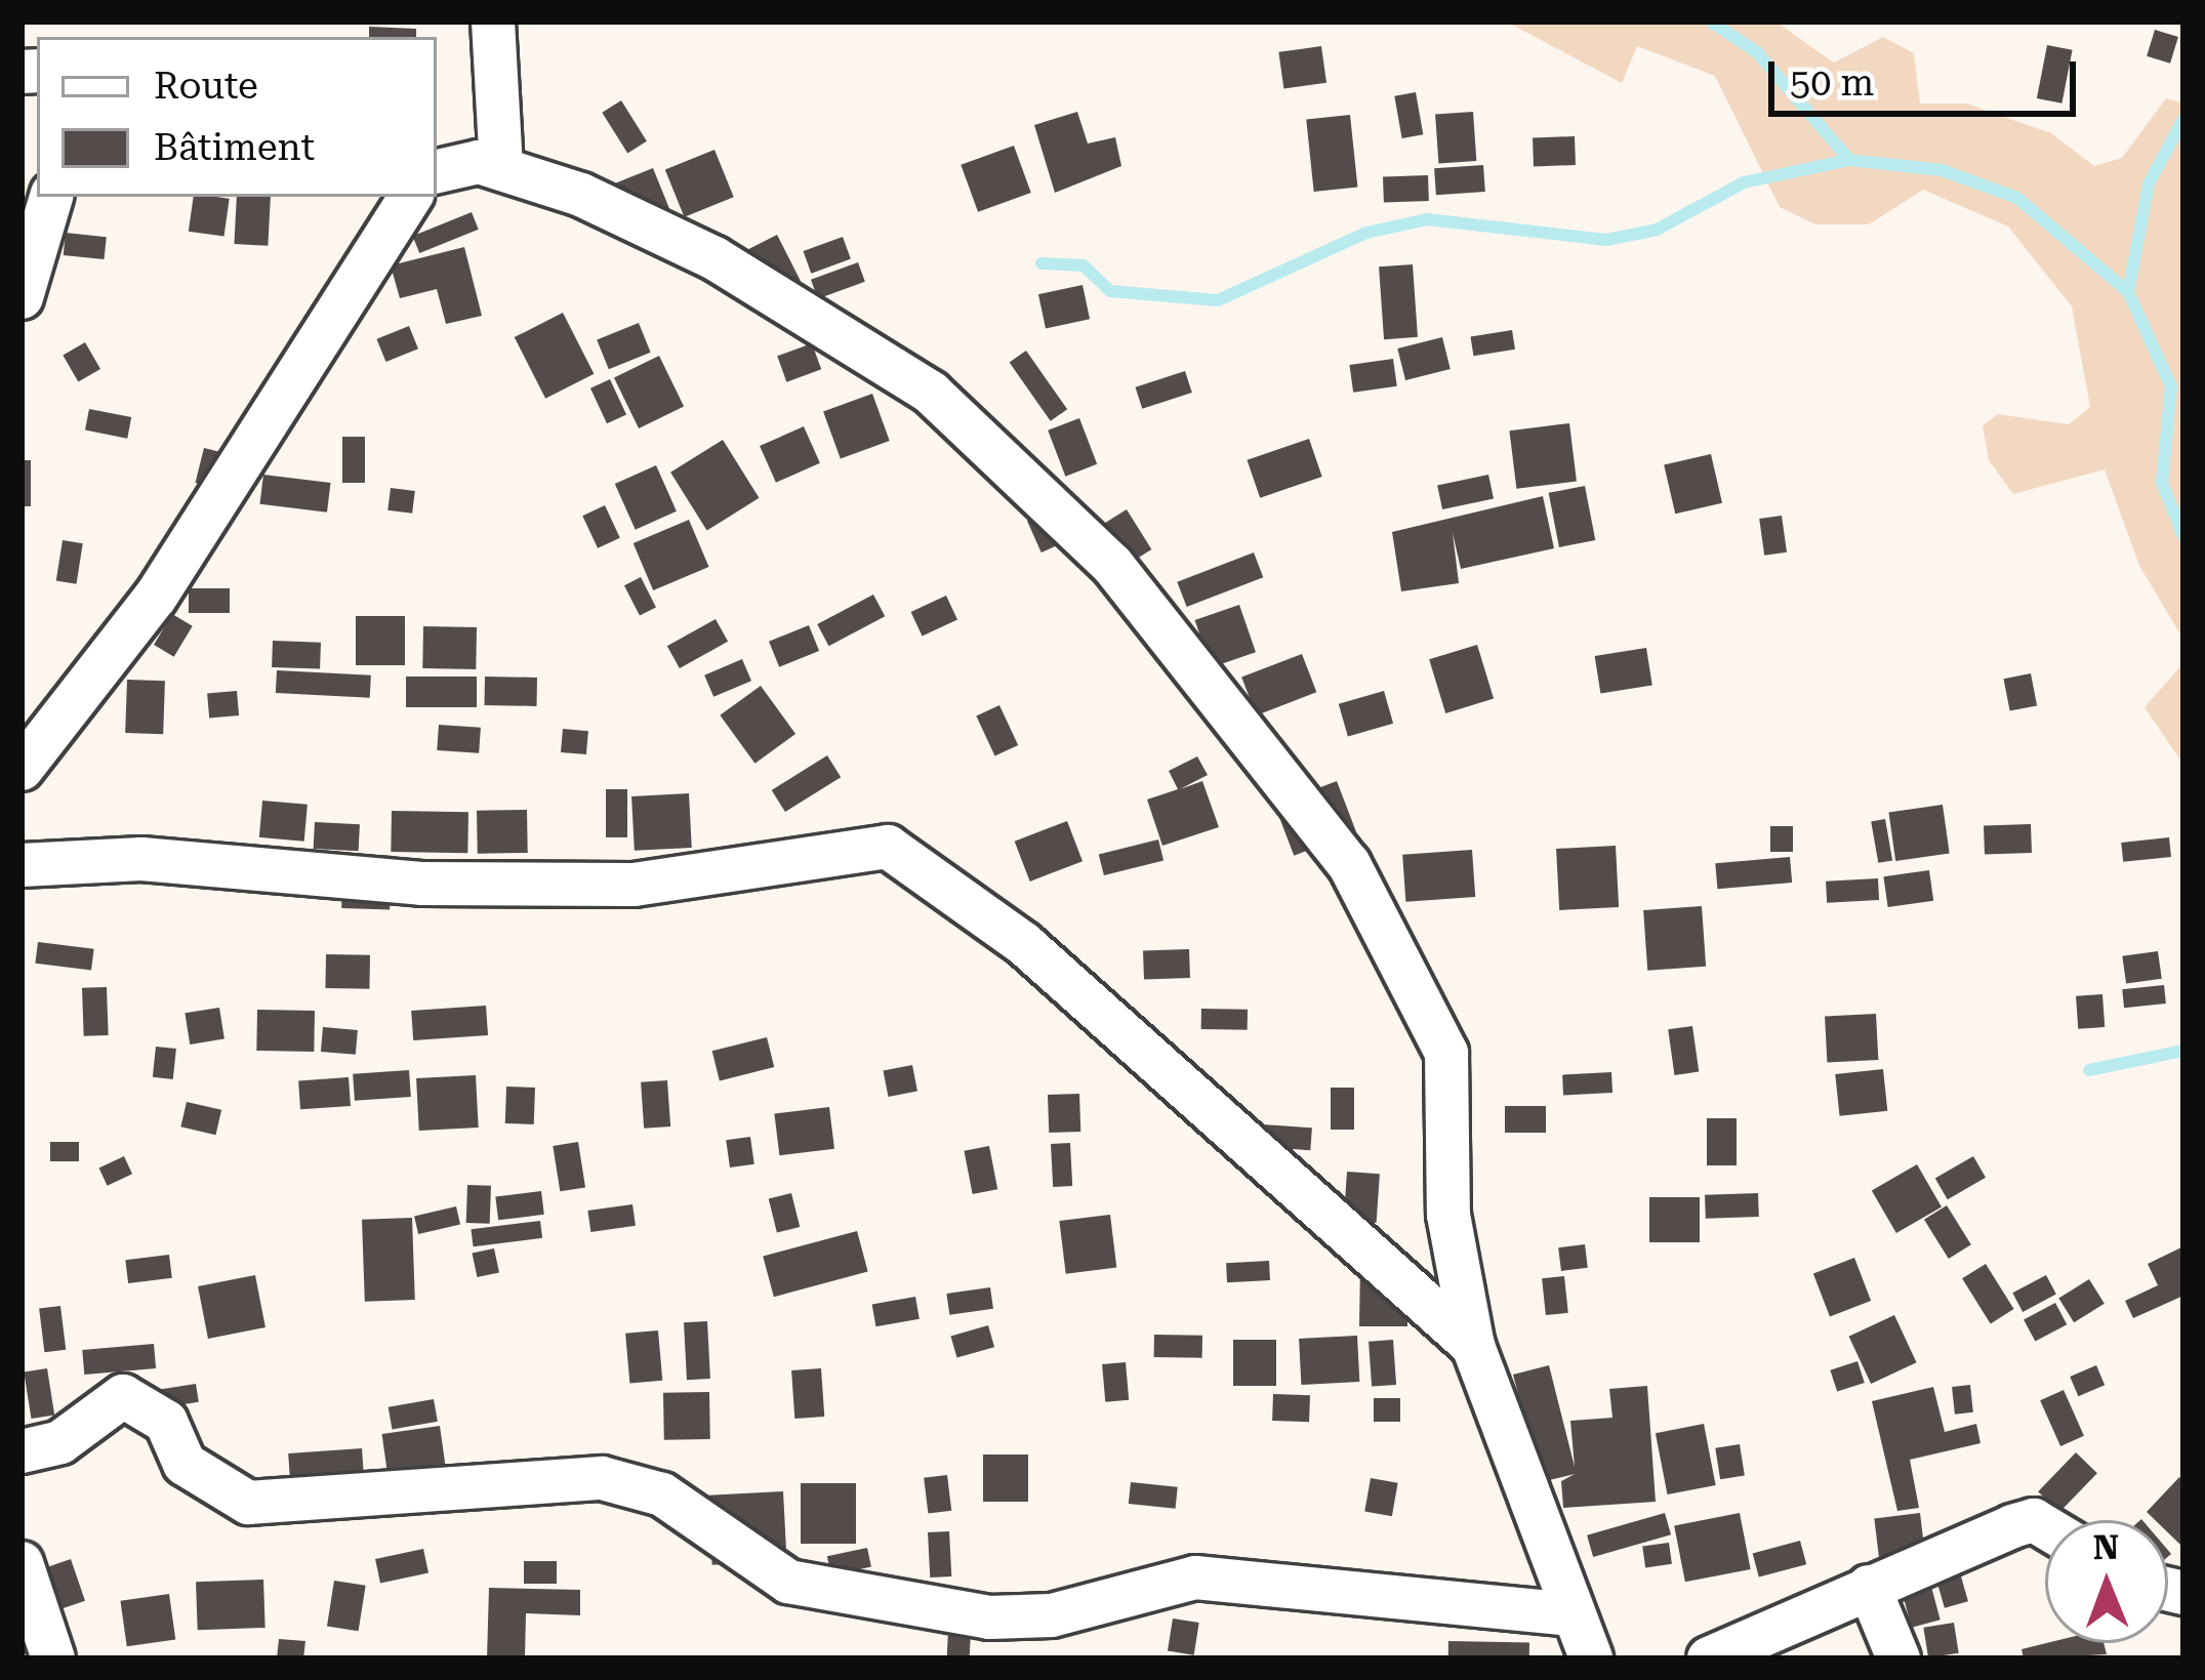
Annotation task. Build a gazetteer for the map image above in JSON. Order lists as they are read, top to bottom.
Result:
{
  "legend": ["Route", "Bâtiment"],
  "scale_bar": "50 m",
  "north": "top"
}
